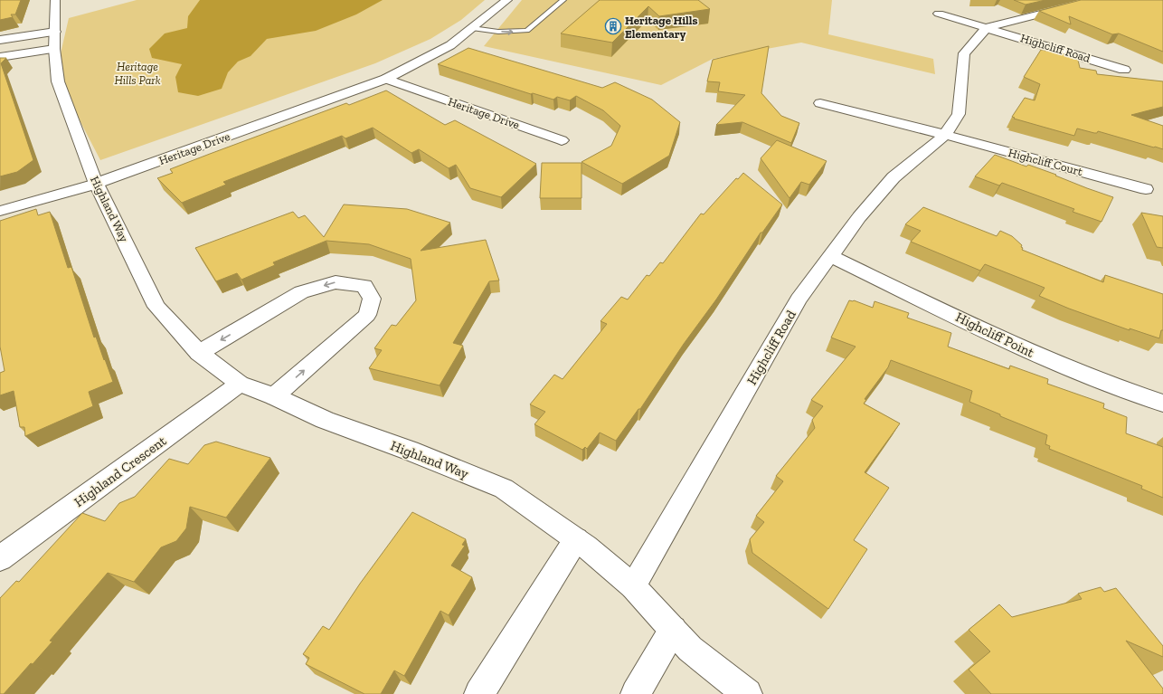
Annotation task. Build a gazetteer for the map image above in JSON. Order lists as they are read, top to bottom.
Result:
{
  "streets": {
    "street": [
      "Highcliff Road",
      "Heritage Drive",
      "Highcliff Court",
      "Highland Way",
      "Highcliff Point",
      "Highland Crescent"
    ]
  },
  "crossings": [
    ["Highcliff Road", "Highcliff Court"],
    ["Highcliff Road", "Highland Way"],
    ["Highcliff Road", "Highcliff Point"],
    ["Heritage Drive", "Highland Way"],
    ["Highland Way", "Highland Crescent"]
  ],
  "parks": ["Heritage Hills Park"],
  "places": {
    "building": ["Heritage Hills Elementary"]
  }
}
